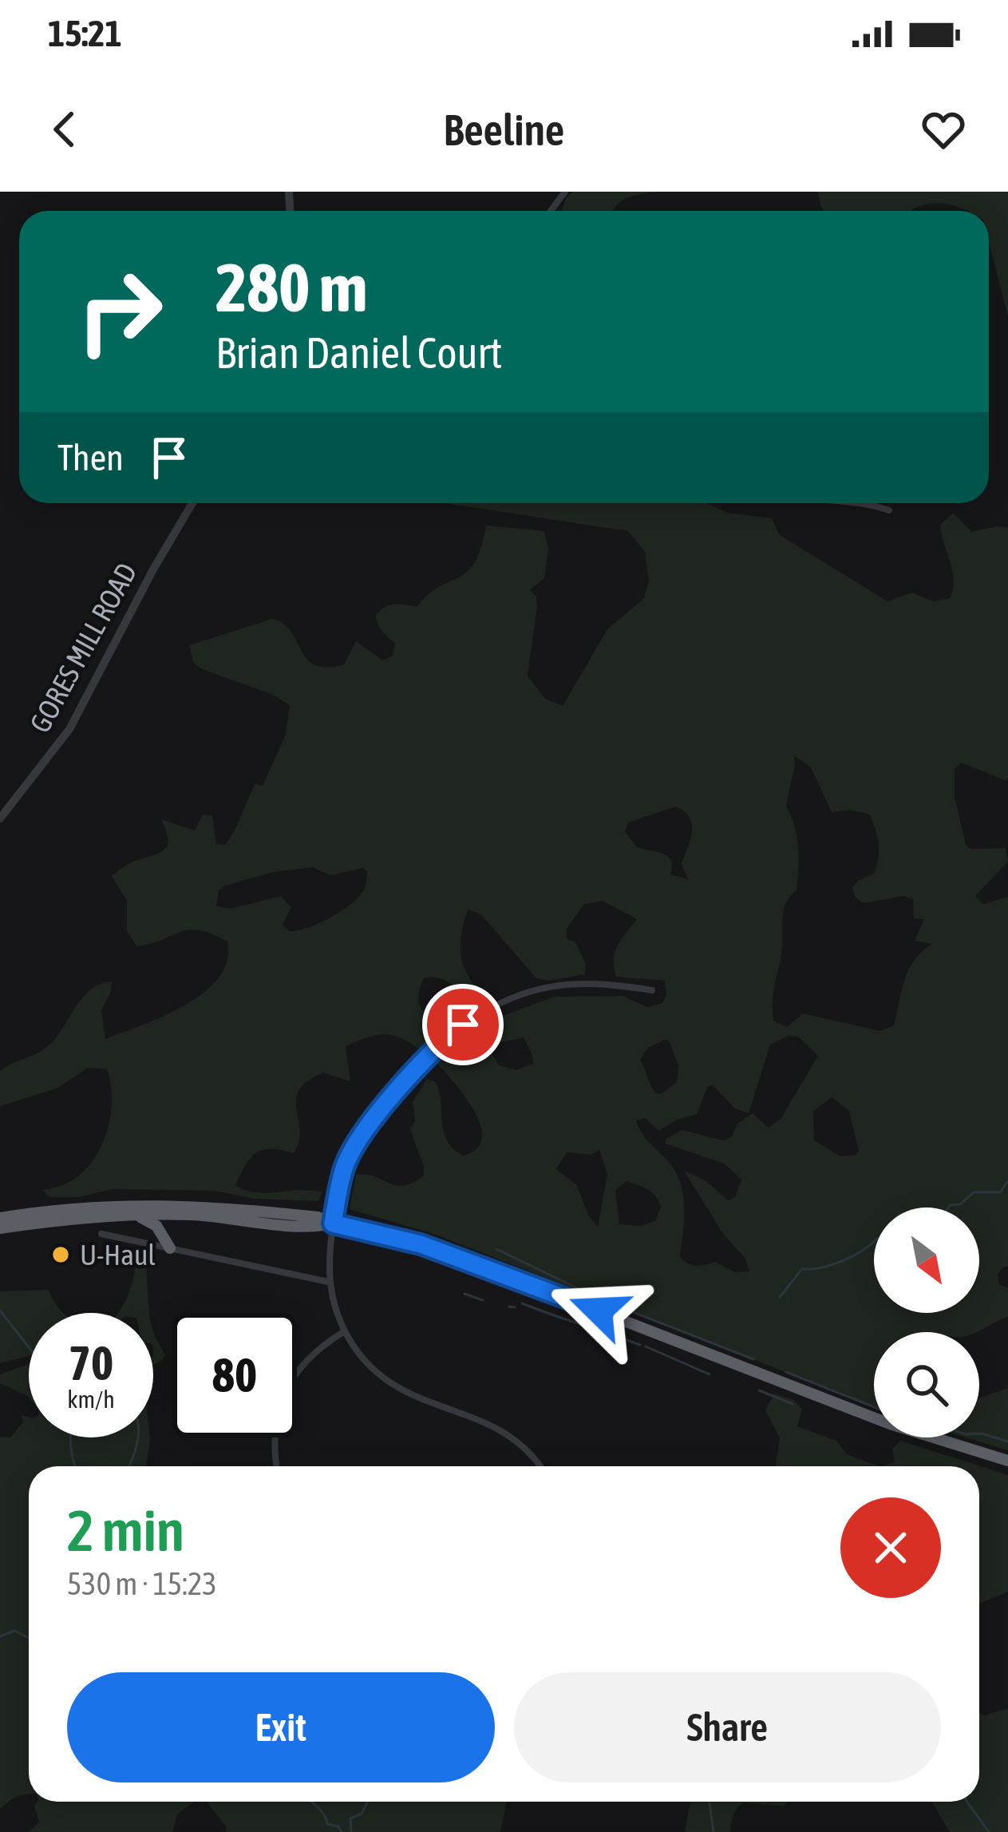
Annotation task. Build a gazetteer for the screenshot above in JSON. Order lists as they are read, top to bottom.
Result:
{
  "streets": {
    "street": ["GORES MILL ROAD"]
  },
  "places": ["U-Haul"],
  "north": "bottom right",
  "page": {
    "status": "15:21",
    "header": "Beeline",
    "turn": ["280 m", "Brian Daniel Court"],
    "then": "Then",
    "speed": "70 km/h",
    "limit": "80",
    "heading": ["2 min", "530 m · 15:23"],
    "buttons": ["Exit", "Share"]
  }
}
